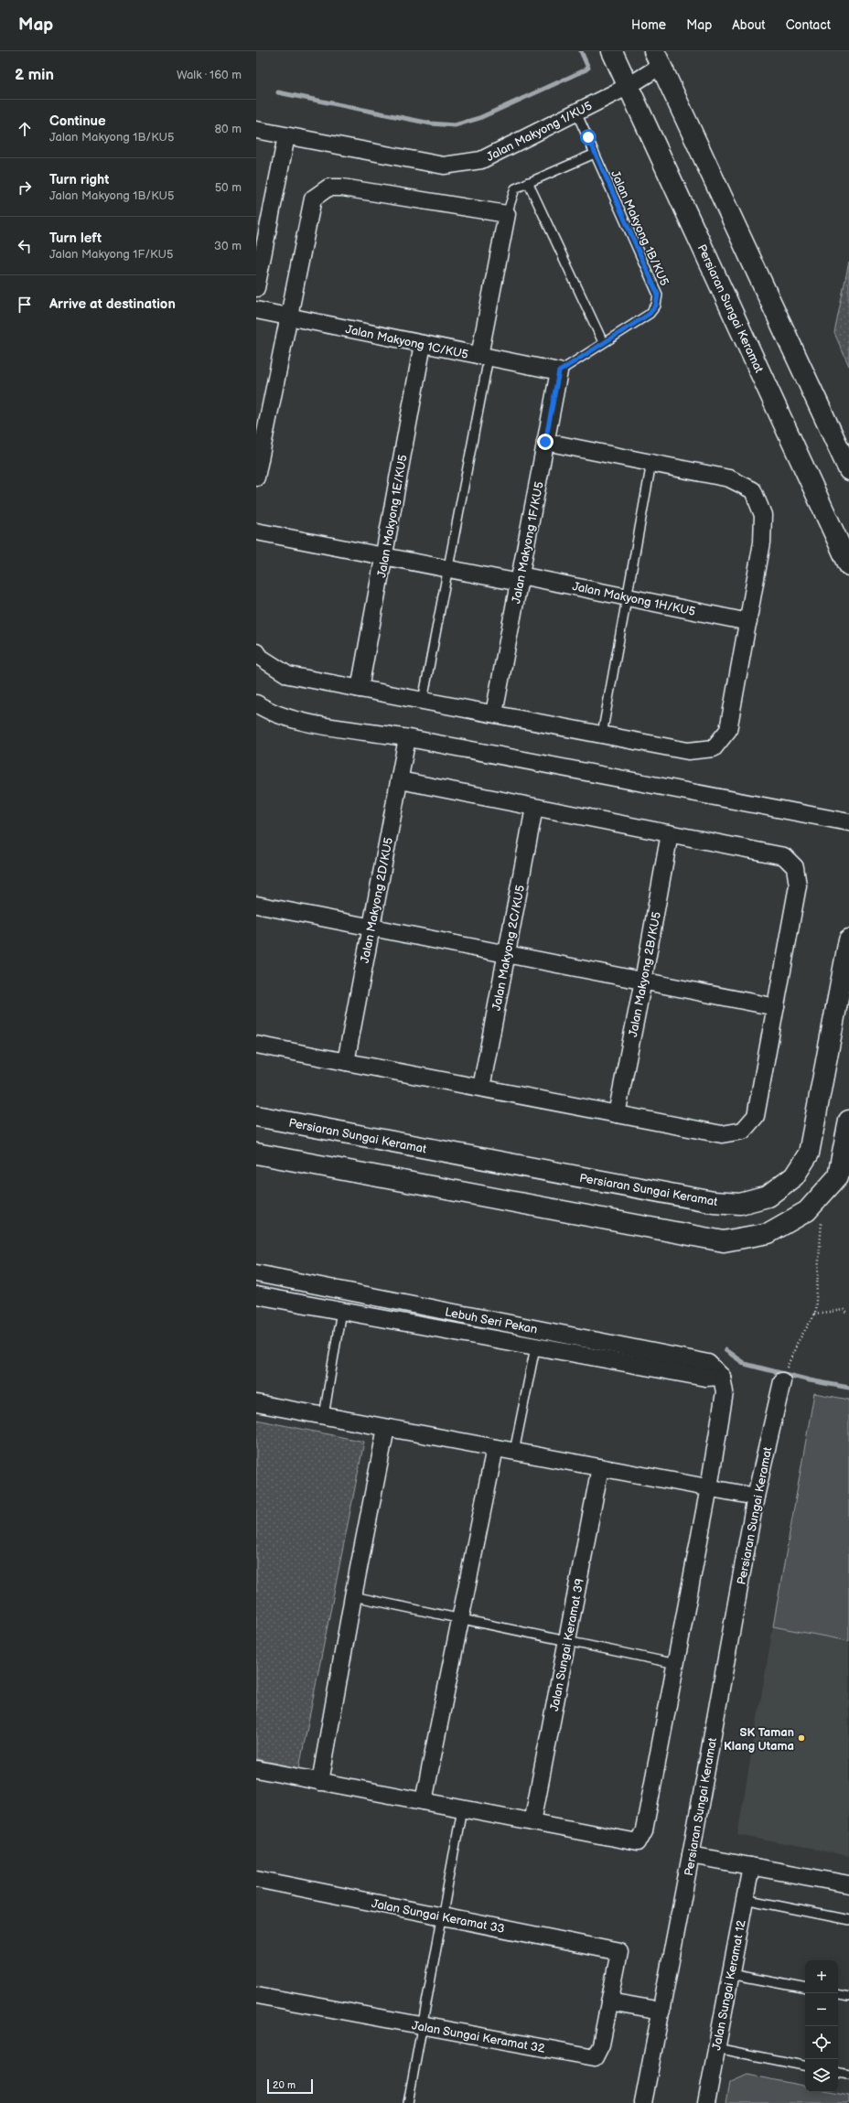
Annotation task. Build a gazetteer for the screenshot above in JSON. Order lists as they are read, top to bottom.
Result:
{
  "streets": {
    "street": [
      "Jalan Makyong 1/KU5",
      "Persiaran Sungai Keramat",
      "Jalan Makyong 1C/KU5",
      "Jalan Makyong 1E/KU5",
      "Jalan Makyong 1F/KU5",
      "Jalan Makyong 1H/KU5",
      "Jalan Makyong 2D/KU5",
      "Jalan Makyong 2C/KU5",
      "Jalan Makyong 2B/KU5",
      "Lebuh Seri Pekan",
      "Jalan Sungai Keramat 39",
      "Jalan Sungai Keramat 33",
      "Jalan Sungai Keramat 12",
      "Jalan Sungai Keramat 32"
    ],
    "lane": ["Jalan Makyong 1B/KU5"]
  },
  "crossings": [
    ["Jalan Makyong 1/KU5", "Jalan Makyong 1B/KU5"],
    ["Jalan Makyong 1/KU5", "Persiaran Sungai Keramat"],
    ["Jalan Makyong 1B/KU5", "Jalan Makyong 1C/KU5"],
    ["Jalan Makyong 1B/KU5", "Jalan Makyong 1F/KU5"],
    ["Jalan Makyong 1C/KU5", "Jalan Makyong 1E/KU5"],
    ["Jalan Makyong 1C/KU5", "Jalan Makyong 1F/KU5"],
    ["Jalan Makyong 1E/KU5", "Jalan Makyong 1H/KU5"],
    ["Jalan Makyong 1F/KU5", "Jalan Makyong 1H/KU5"],
    ["Jalan Sungai Keramat 33", "Jalan Sungai Keramat 32"]
  ],
  "places": ["SK Taman Klang Utama"],
  "scale_bar": "20 m",
  "page": {
    "header": "Map",
    "nav": [
      "Home",
      "Map",
      "About",
      "Contact"
    ],
    "heading": ["2 min", "Walk · 160 m"],
    "list": [
      ["Continue", "Jalan Makyong 1B/KU5", "80 m"],
      ["Turn right", "Jalan Makyong 1B/KU5", "50 m"],
      ["Turn left", "Jalan Makyong 1F/KU5", "30 m"],
      "Arrive at destination"
    ],
    "map_buttons": ["+", "−"],
    "scale": "20 m"
  }
}
